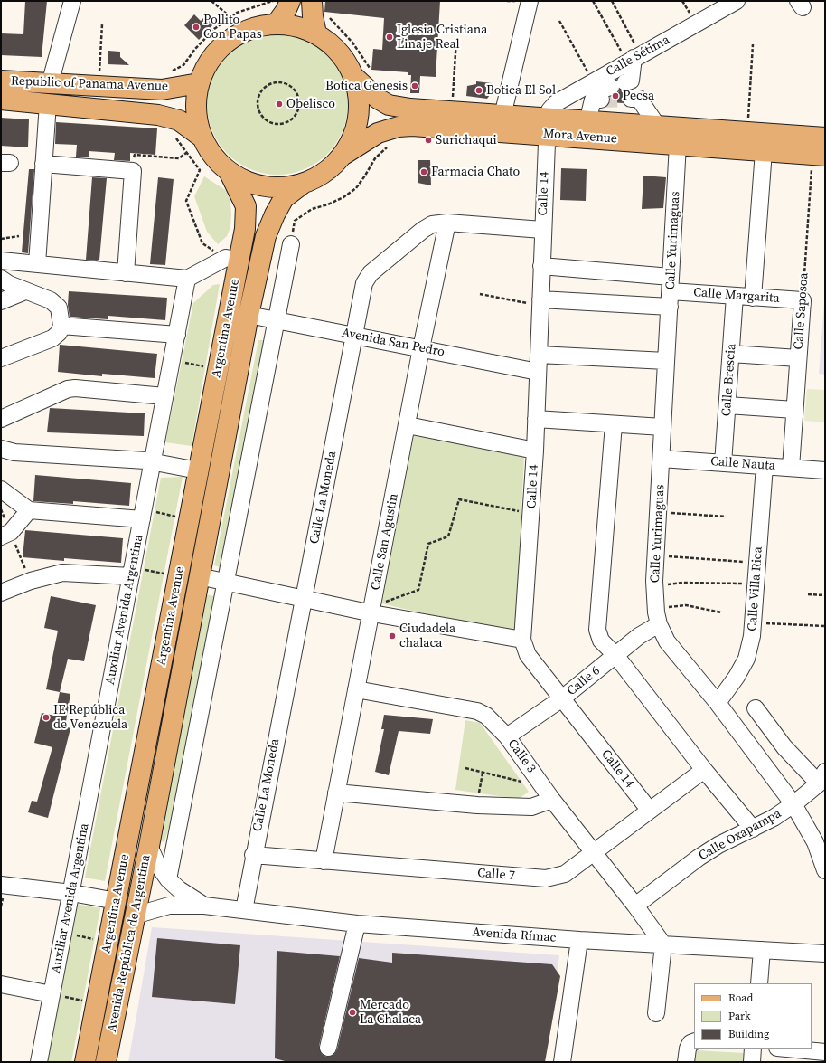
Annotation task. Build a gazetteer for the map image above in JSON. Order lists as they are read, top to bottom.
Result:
{
  "streets": {
    "main road": [
      "Republic of Panama Avenue",
      "Mora Avenue",
      "Argentina Avenue",
      "Avenida República de Argentina"
    ],
    "street": [
      "Calle Sétima",
      "Calle 14",
      "Calle Yurimaguas",
      "Calle Margarita",
      "Calle Saposoa",
      "Avenida San Pedro",
      "Calle Brescia",
      "Calle Nauta",
      "Calle La Moneda",
      "Calle San Agustin",
      "Calle Villa Rica",
      "Auxiliar Avenida Argentina",
      "Calle 6",
      "Calle 3",
      "Calle Oxapampa",
      "Calle 7",
      "Avenida Rímac"
    ]
  },
  "crossings": [
    ["Calle Sétima", "Mora Avenue"],
    ["Calle Sétima", "Calle 14"],
    ["Mora Avenue", "Calle 14"],
    ["Mora Avenue", "Calle Yurimaguas"],
    ["Mora Avenue", "Calle Saposoa"],
    ["Calle 14", "Avenida San Pedro"],
    ["Calle 14", "Calle La Moneda"],
    ["Calle 14", "Calle 6"],
    ["Calle 14", "Calle 7"],
    ["Calle Yurimaguas", "Calle Margarita"],
    ["Calle Yurimaguas", "Calle Nauta"],
    ["Calle Yurimaguas", "Calle Villa Rica"],
    ["Calle Yurimaguas", "Calle 6"],
    ["Calle Yurimaguas", "Calle Oxapampa"],
    ["Calle Margarita", "Calle Saposoa"],
    ["Calle Margarita", "Calle Brescia"],
    ["Calle Saposoa", "Calle Nauta"],
    ["Argentina Avenue", "Avenida San Pedro"],
    ["Argentina Avenue", "Avenida Rímac"],
    ["Argentina Avenue", "Avenida República de Argentina"],
    ["Avenida San Pedro", "Calle La Moneda"],
    ["Avenida San Pedro", "Calle San Agustin"],
    ["Calle Brescia", "Calle Nauta"],
    ["Calle Nauta", "Calle Villa Rica"],
    ["Calle La Moneda", "Calle San Agustin"],
    ["Calle La Moneda", "Calle 7"],
    ["Calle La Moneda", "Avenida Rímac"],
    ["Calle San Agustin", "Calle 3"],
    ["Calle San Agustin", "Calle 7"],
    ["Calle 6", "Calle 3"],
    ["Calle 3", "Calle Oxapampa"],
    ["Calle 3", "Calle 7"],
    ["Avenida Rímac", "Avenida República de Argentina"]
  ],
  "places": [
    "Pollito Con Papas",
    "Iglesia Cristiana Linaje Real",
    "Botica Genesis",
    "Botica El Sol",
    "Pecsa",
    "Obelisco",
    "Surichaqui",
    "Farmacia Chato",
    "Ciudadela chalaca",
    "IE República de Venezuela",
    "Mercado La Chalaca"
  ],
  "legend": ["Road", "Park", "Building"]
}
